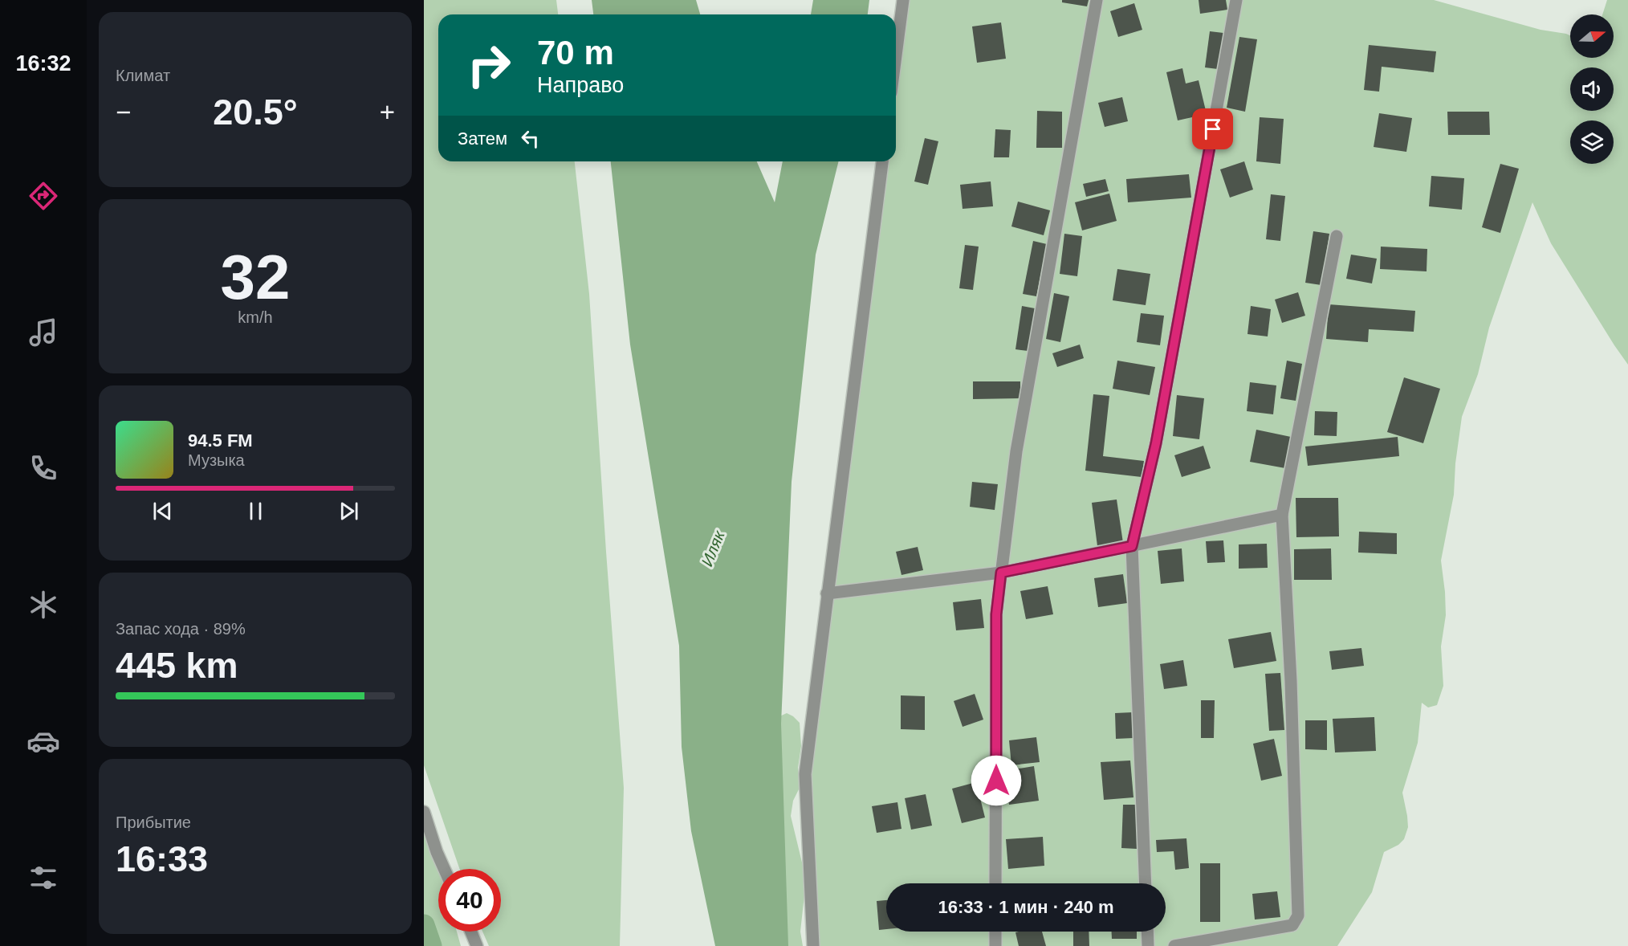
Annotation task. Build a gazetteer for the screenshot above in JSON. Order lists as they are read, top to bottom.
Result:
{
  "water": ["Иляк"],
  "north": "right",
  "page": {
    "tabs": "16:32",
    "tile": [
      "Климат",
      ["32", "km/h"],
      ["Запас хода · 89%", "445 km"],
      ["Прибытие", "16:33"]
    ],
    "turn": ["70 m", "Направо"],
    "heat": ["−", "20.5°", "+"],
    "then": "Затем",
    "song": ["94.5 FM", "Музыка"],
    "limit": "40",
    "trip": "16:33 · 1 мин · 240 m"
  }
}
